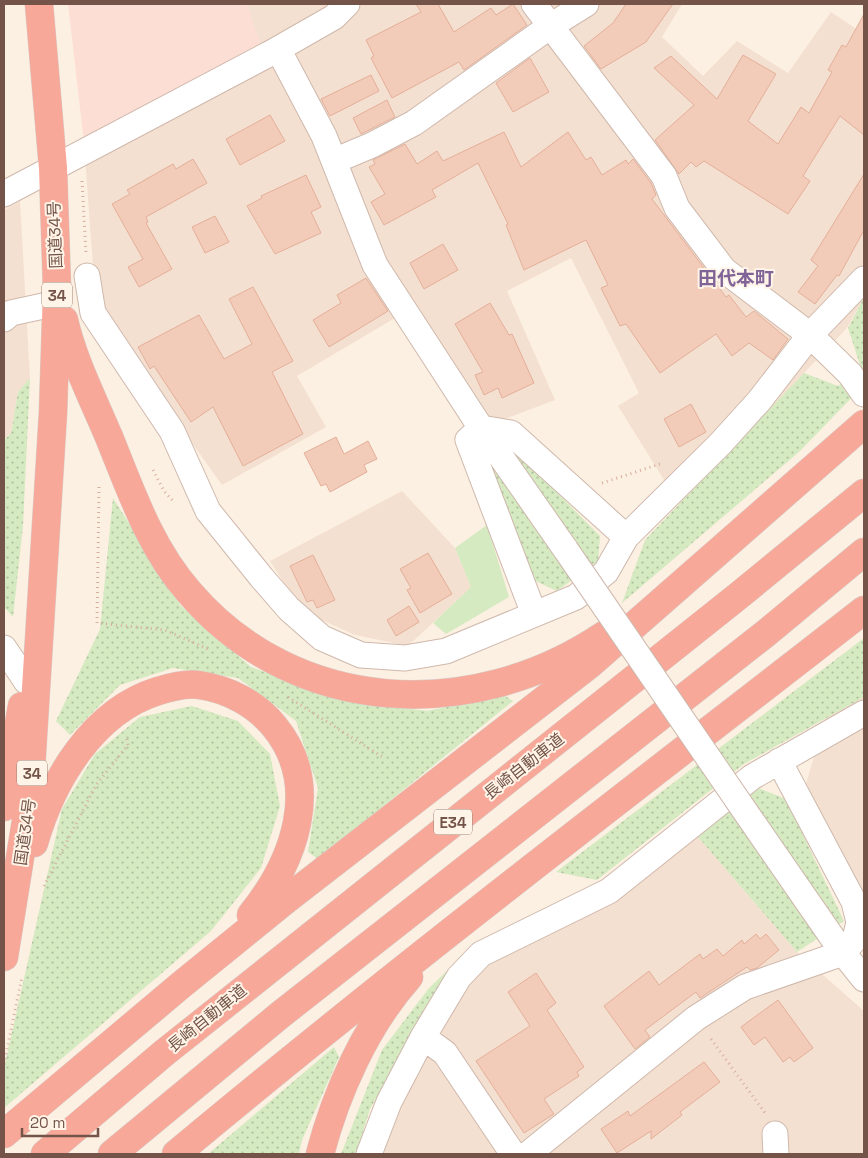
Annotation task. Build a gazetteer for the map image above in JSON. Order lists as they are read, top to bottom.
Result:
{
  "streets": {
    "highway": [
      "国道34号",
      "34",
      "長崎自動車道",
      "E34"
    ]
  },
  "districts": ["田代本町"],
  "scale_bar": "20 m"
}
